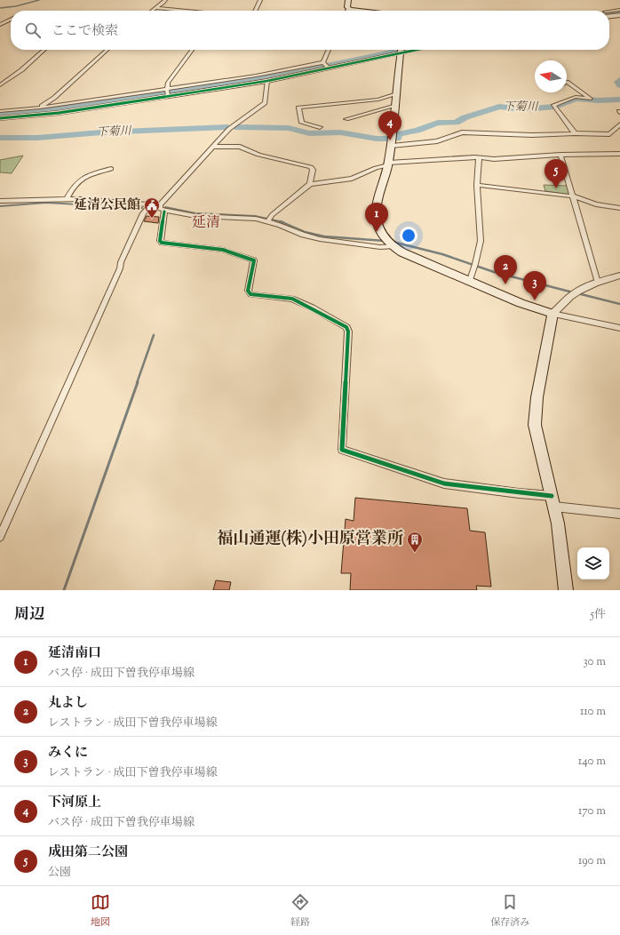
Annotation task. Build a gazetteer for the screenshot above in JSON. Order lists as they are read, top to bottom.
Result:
{
  "districts": ["延清"],
  "water": ["下菊川"],
  "places": {
    "public building": ["延清公民館"],
    "building": ["福山通運(株)小田原営業所"]
  },
  "north": "left",
  "page": {
    "search": "ここで検索",
    "pins": [
      "4",
      "5",
      "1",
      "2",
      "3"
    ],
    "heading": ["周辺", "5件"],
    "list": [
      {
        "mark": "1",
        "name": "延清南口",
        "note": "バス停 · 成田下曽我停車場線",
        "value": "30 m"
      },
      {
        "mark": "2",
        "name": "丸よし",
        "note": "レストラン · 成田下曽我停車場線",
        "value": "110 m"
      },
      {
        "mark": "3",
        "name": "みくに",
        "note": "レストラン · 成田下曽我停車場線",
        "value": "140 m"
      },
      {
        "mark": "4",
        "name": "下河原上",
        "note": "バス停 · 成田下曽我停車場線",
        "value": "170 m"
      },
      {
        "mark": "5",
        "name": "成田第二公園",
        "note": "公園",
        "value": "190 m"
      }
    ],
    "nav": ["地図", "経路", "保存済み"]
  }
}
